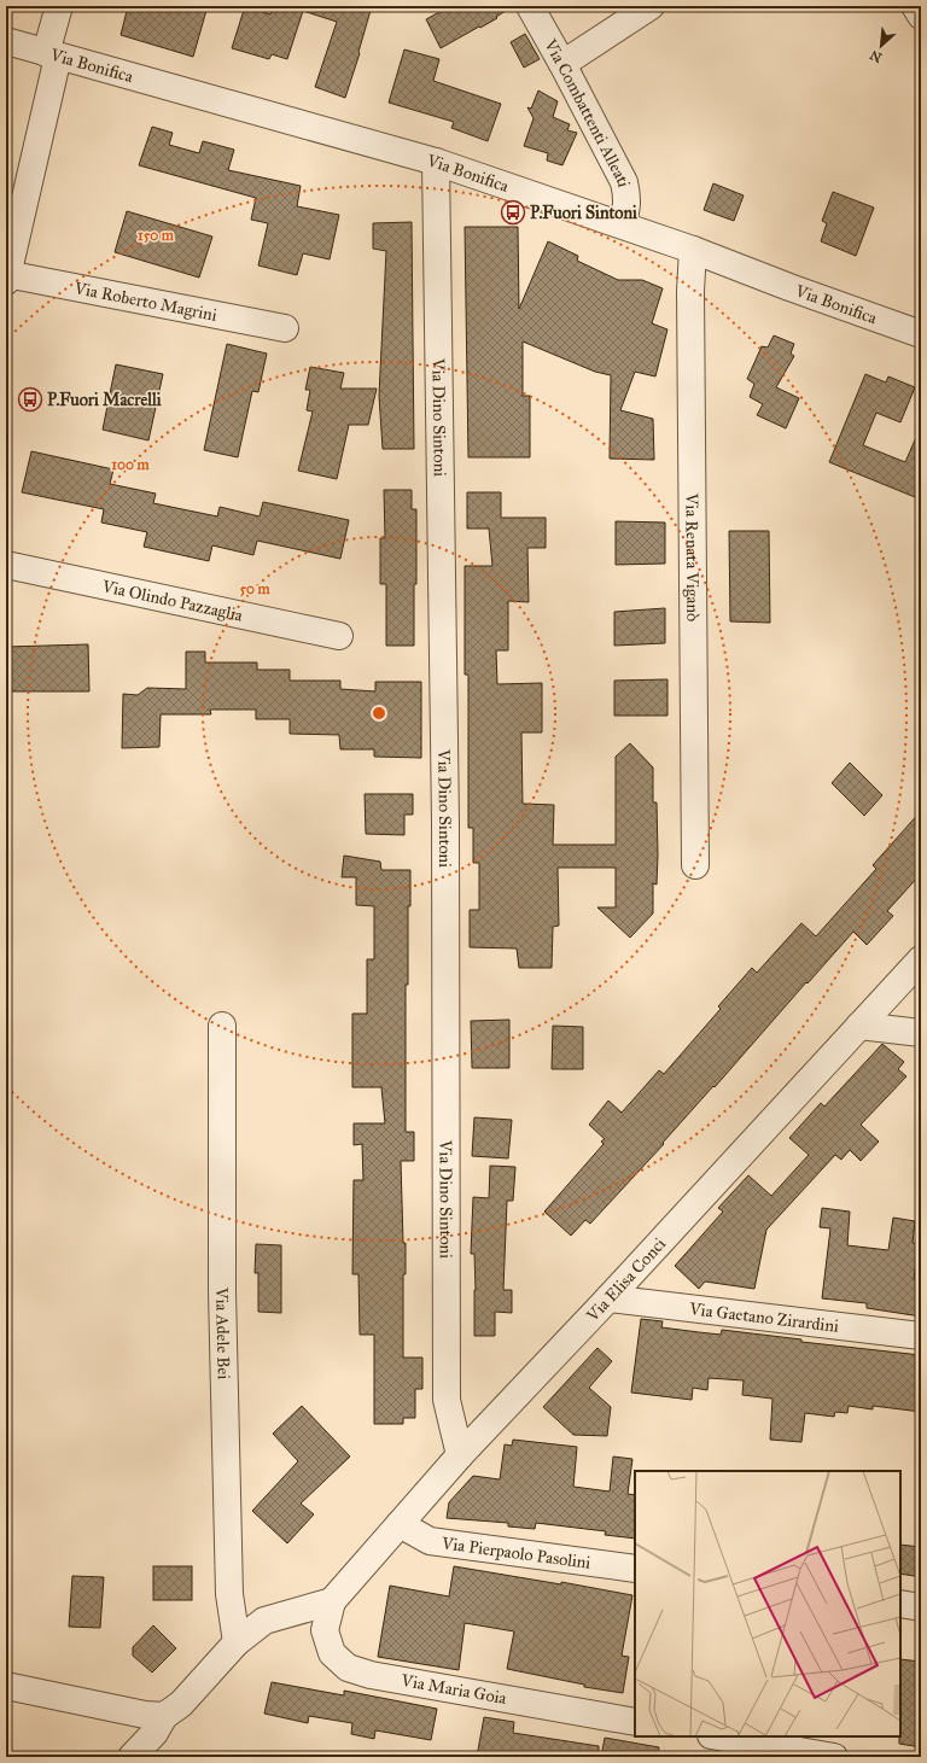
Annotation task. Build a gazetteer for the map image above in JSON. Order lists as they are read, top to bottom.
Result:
{
  "streets": {
    "street": [
      "Via Bonifica",
      "Via Combattenti Alleati",
      "Via Roberto Magrini",
      "Via Dino Sintoni",
      "Via Renata Viganò",
      "Via Olindo Pazzaglia",
      "Via Elisa Conci",
      "Via Gaetano Zirardini",
      "Via Adele Bei",
      "Via Pierpaolo Pasolini",
      "Via Maria Goia"
    ]
  },
  "crossings": [
    ["Via Bonifica", "Via Combattenti Alleati"],
    ["Via Bonifica", "Via Dino Sintoni"],
    ["Via Bonifica", "Via Renata Viganò"],
    ["Via Dino Sintoni", "Via Elisa Conci"],
    ["Via Elisa Conci", "Via Gaetano Zirardini"],
    ["Via Elisa Conci", "Via Pierpaolo Pasolini"],
    ["Via Elisa Conci", "Via Maria Goia"]
  ],
  "places": {
    "bus stop": ["P.Fuori Sintoni", "P.Fuori Macrelli"]
  },
  "north": "bottom left",
  "rings": ["150 m", "100 m", "50 m"]
}
